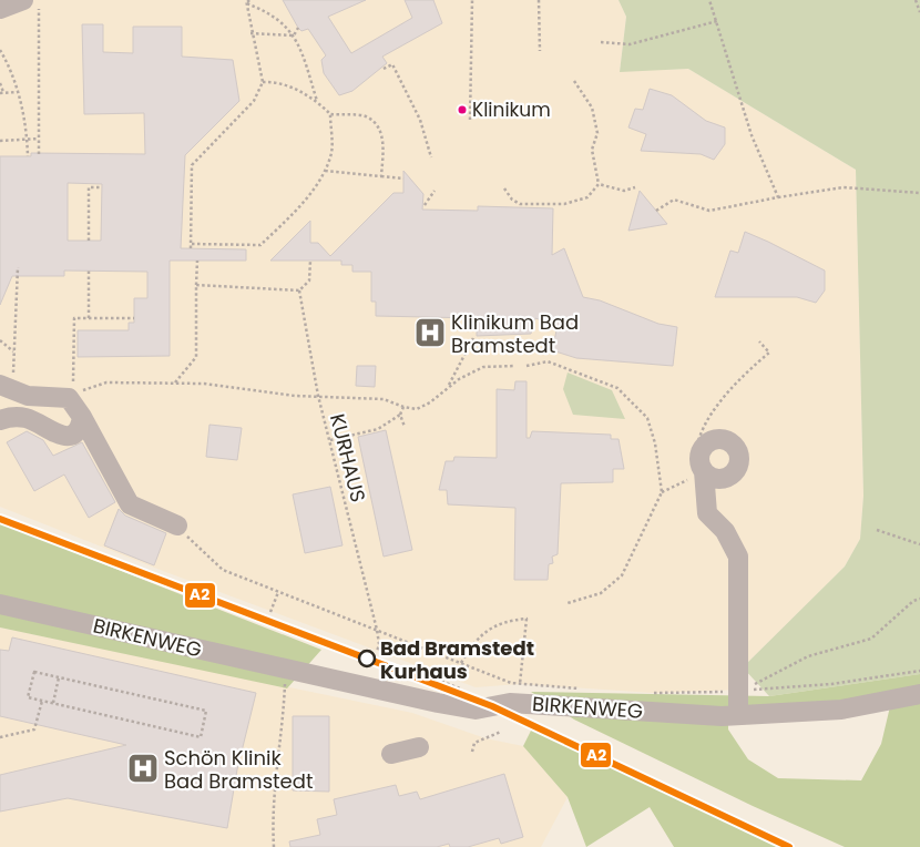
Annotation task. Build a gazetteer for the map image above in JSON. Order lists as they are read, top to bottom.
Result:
{
  "streets": {
    "street": ["BIRKENWEG"],
    "path": ["KURHAUS"]
  },
  "places": {
    "other": ["Klinikum", "Bad Bramstedt Kurhaus"],
    "hospital": ["Klinikum Bad Bramstedt", "Schön Klinik Bad Bramstedt"]
  },
  "lines": ["transit line A2"]
}
